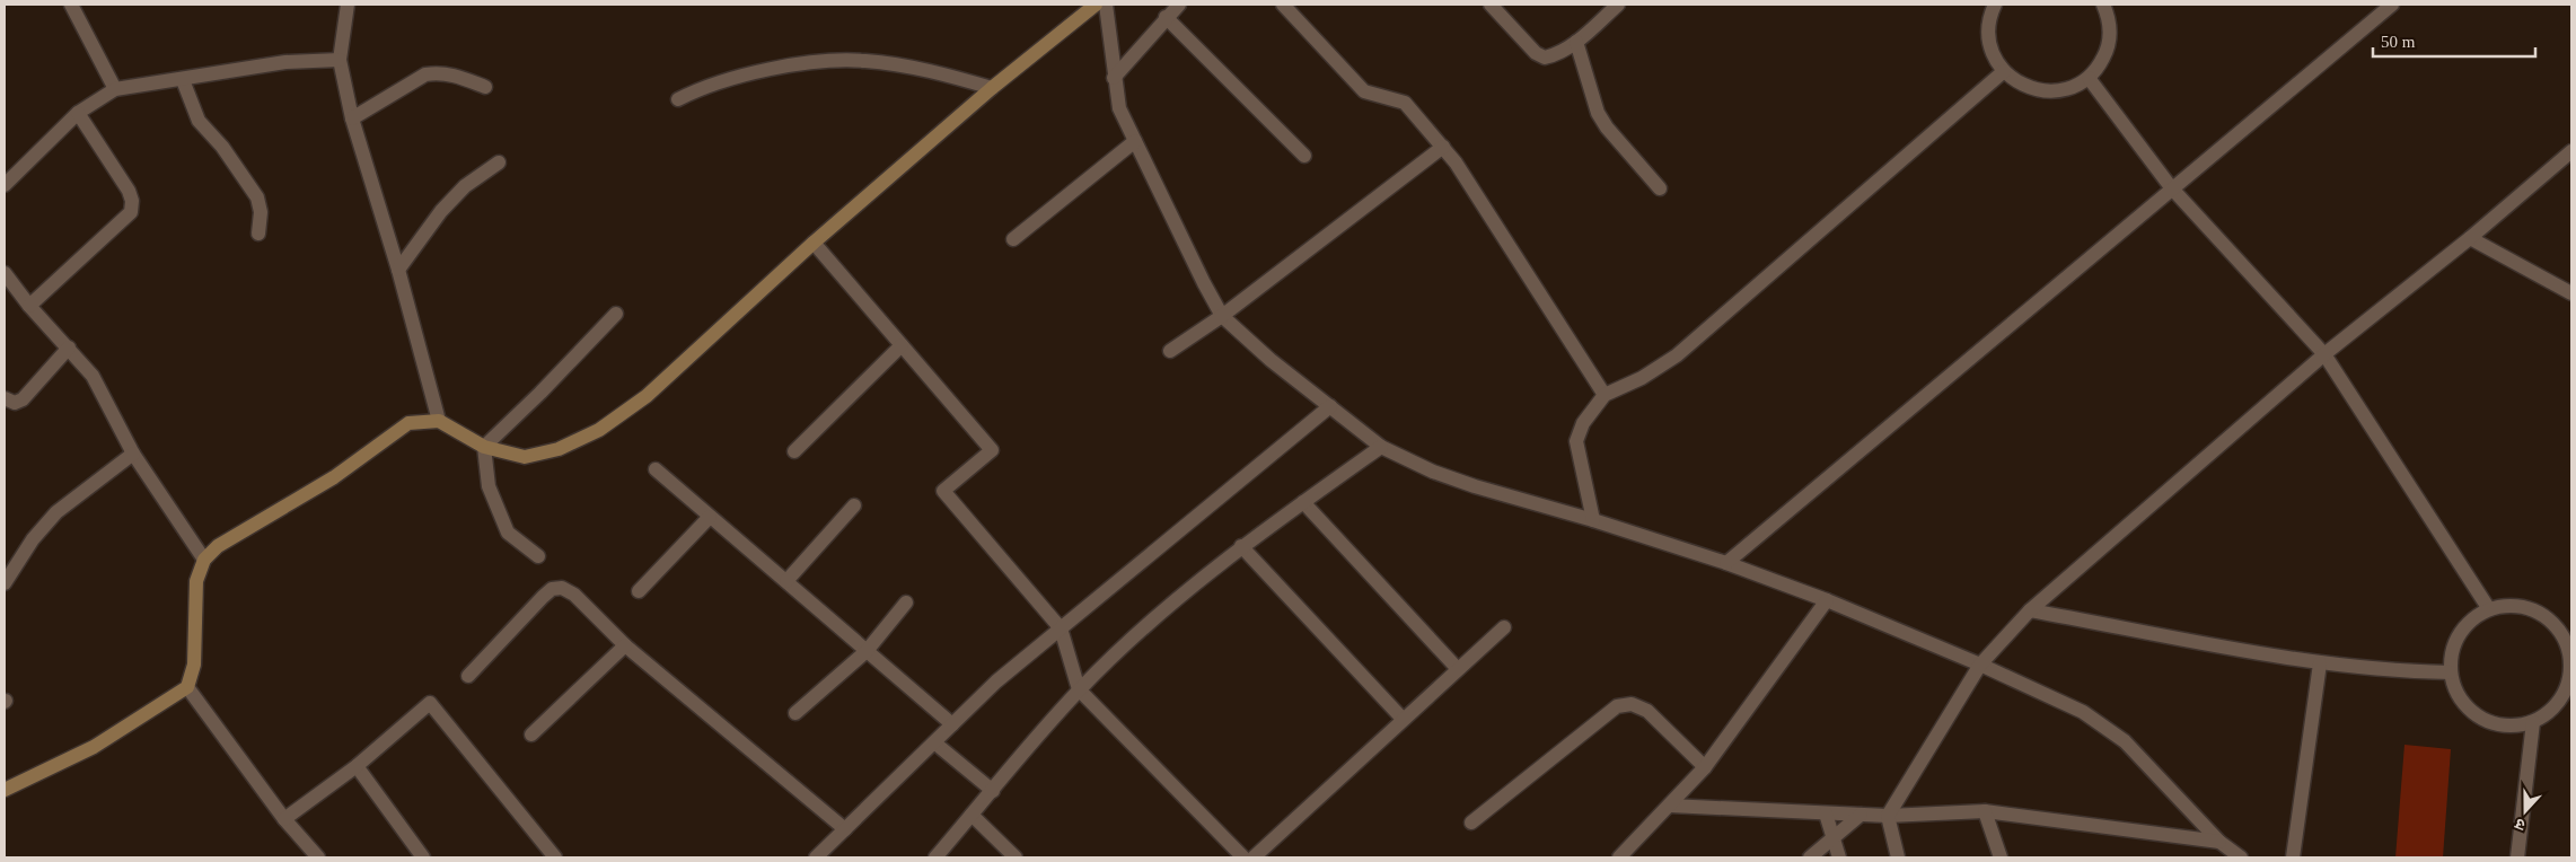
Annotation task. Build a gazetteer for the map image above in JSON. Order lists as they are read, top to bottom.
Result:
{
  "scale_bar": "50 m",
  "north": "bottom"
}
